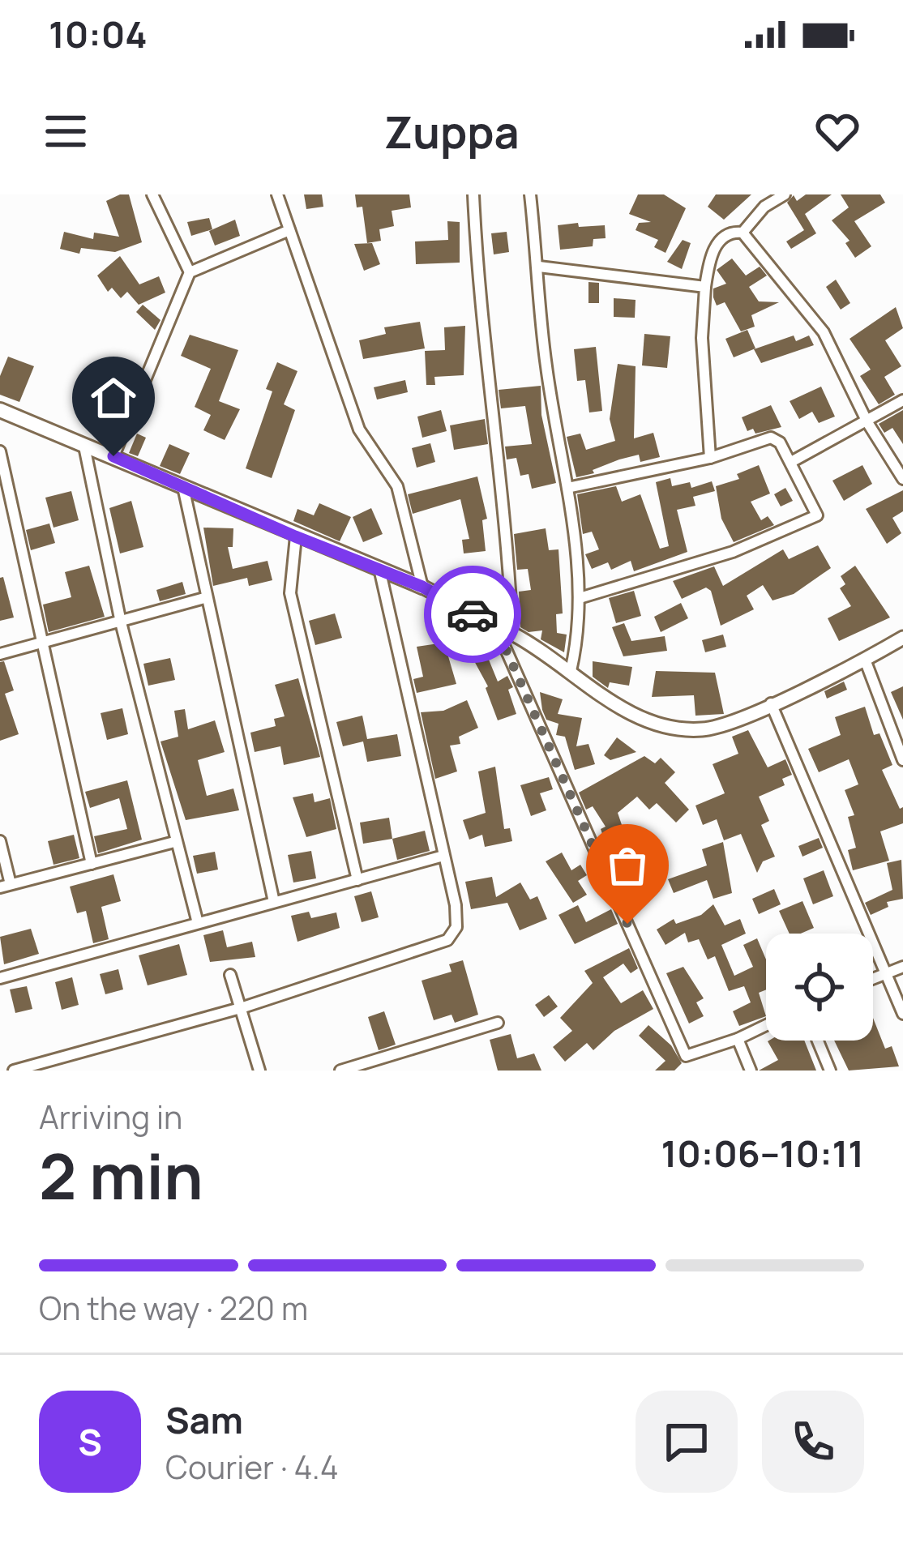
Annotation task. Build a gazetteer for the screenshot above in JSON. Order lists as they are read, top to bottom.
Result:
{
  "page": {
    "status": "10:04",
    "header": "Zuppa",
    "heading": ["2 min", "Arriving in", "10:06–10:11"],
    "panel": ["Sam", "Courier · 4.4"],
    "bar": "On the way · 220 m",
    "round": "S"
  }
}
